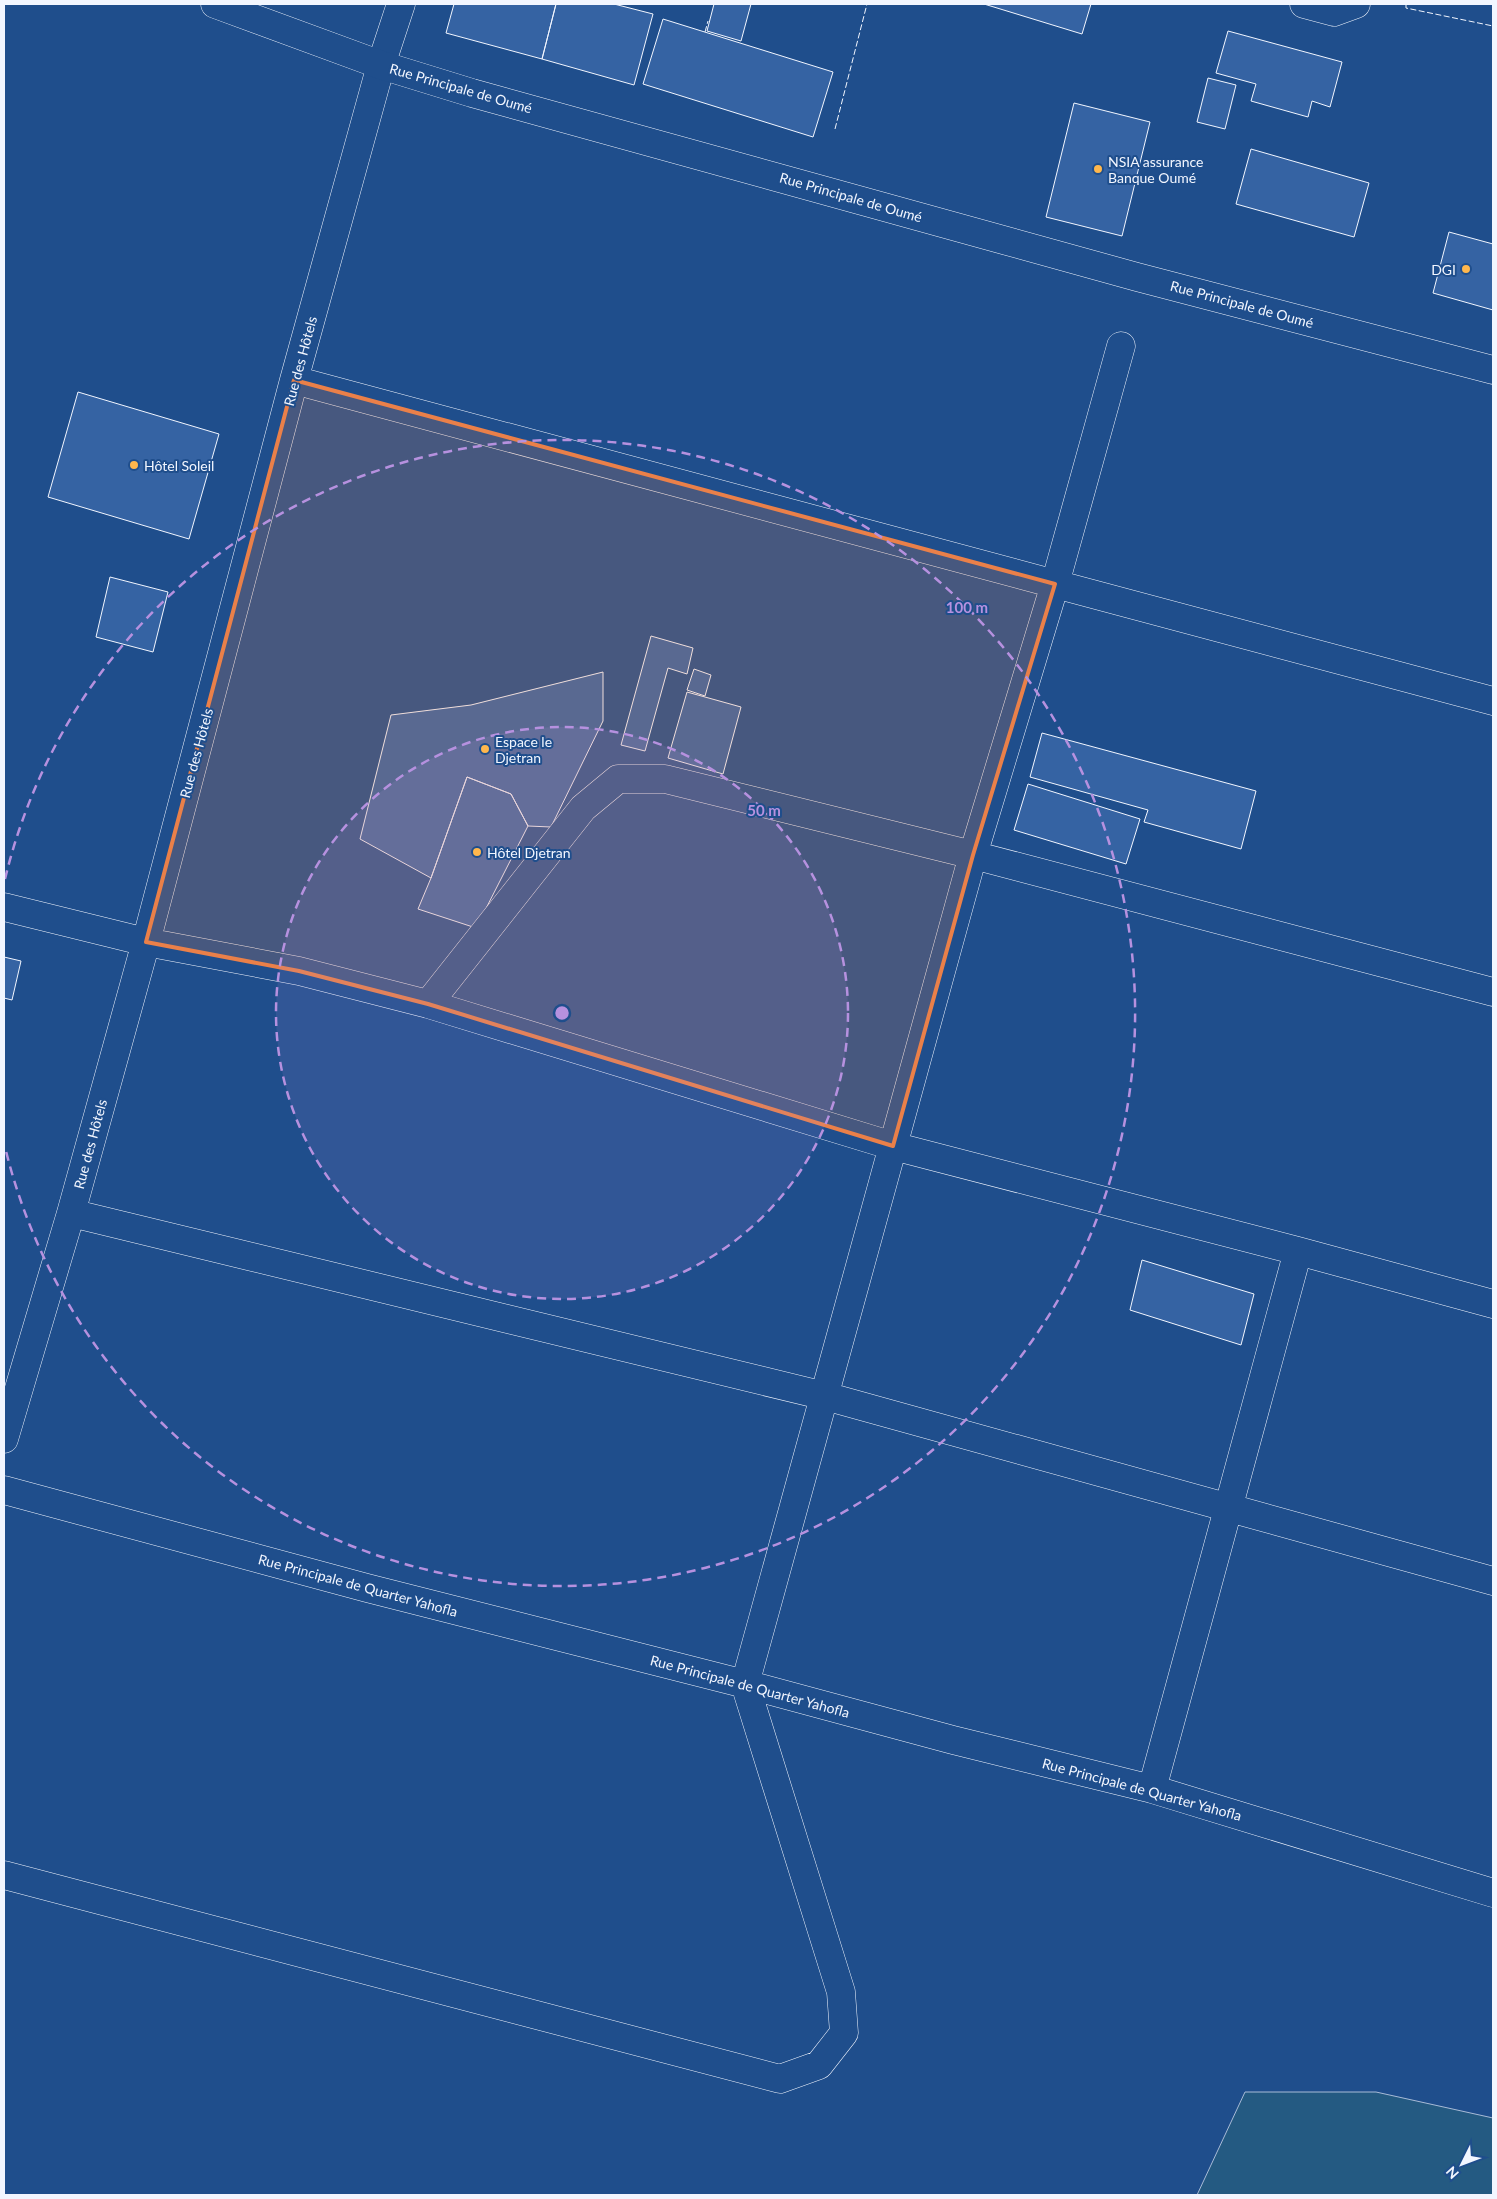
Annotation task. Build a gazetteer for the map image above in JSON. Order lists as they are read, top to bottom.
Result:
{
  "streets": {
    "street": ["Rue Principale de Oumé", "Rue des Hôtels", "Rue Principale de Quarter Yahofla"]
  },
  "crossings": [
    ["Rue Principale de Oumé", "Rue des Hôtels"]
  ],
  "places": [
    "NSIA assurance Banque Oumé",
    "DGI",
    "Hôtel Soleil",
    "Espace le Djetran",
    "Hôtel Djetran"
  ],
  "north": "bottom left",
  "rings": ["100 m", "50 m"]
}
